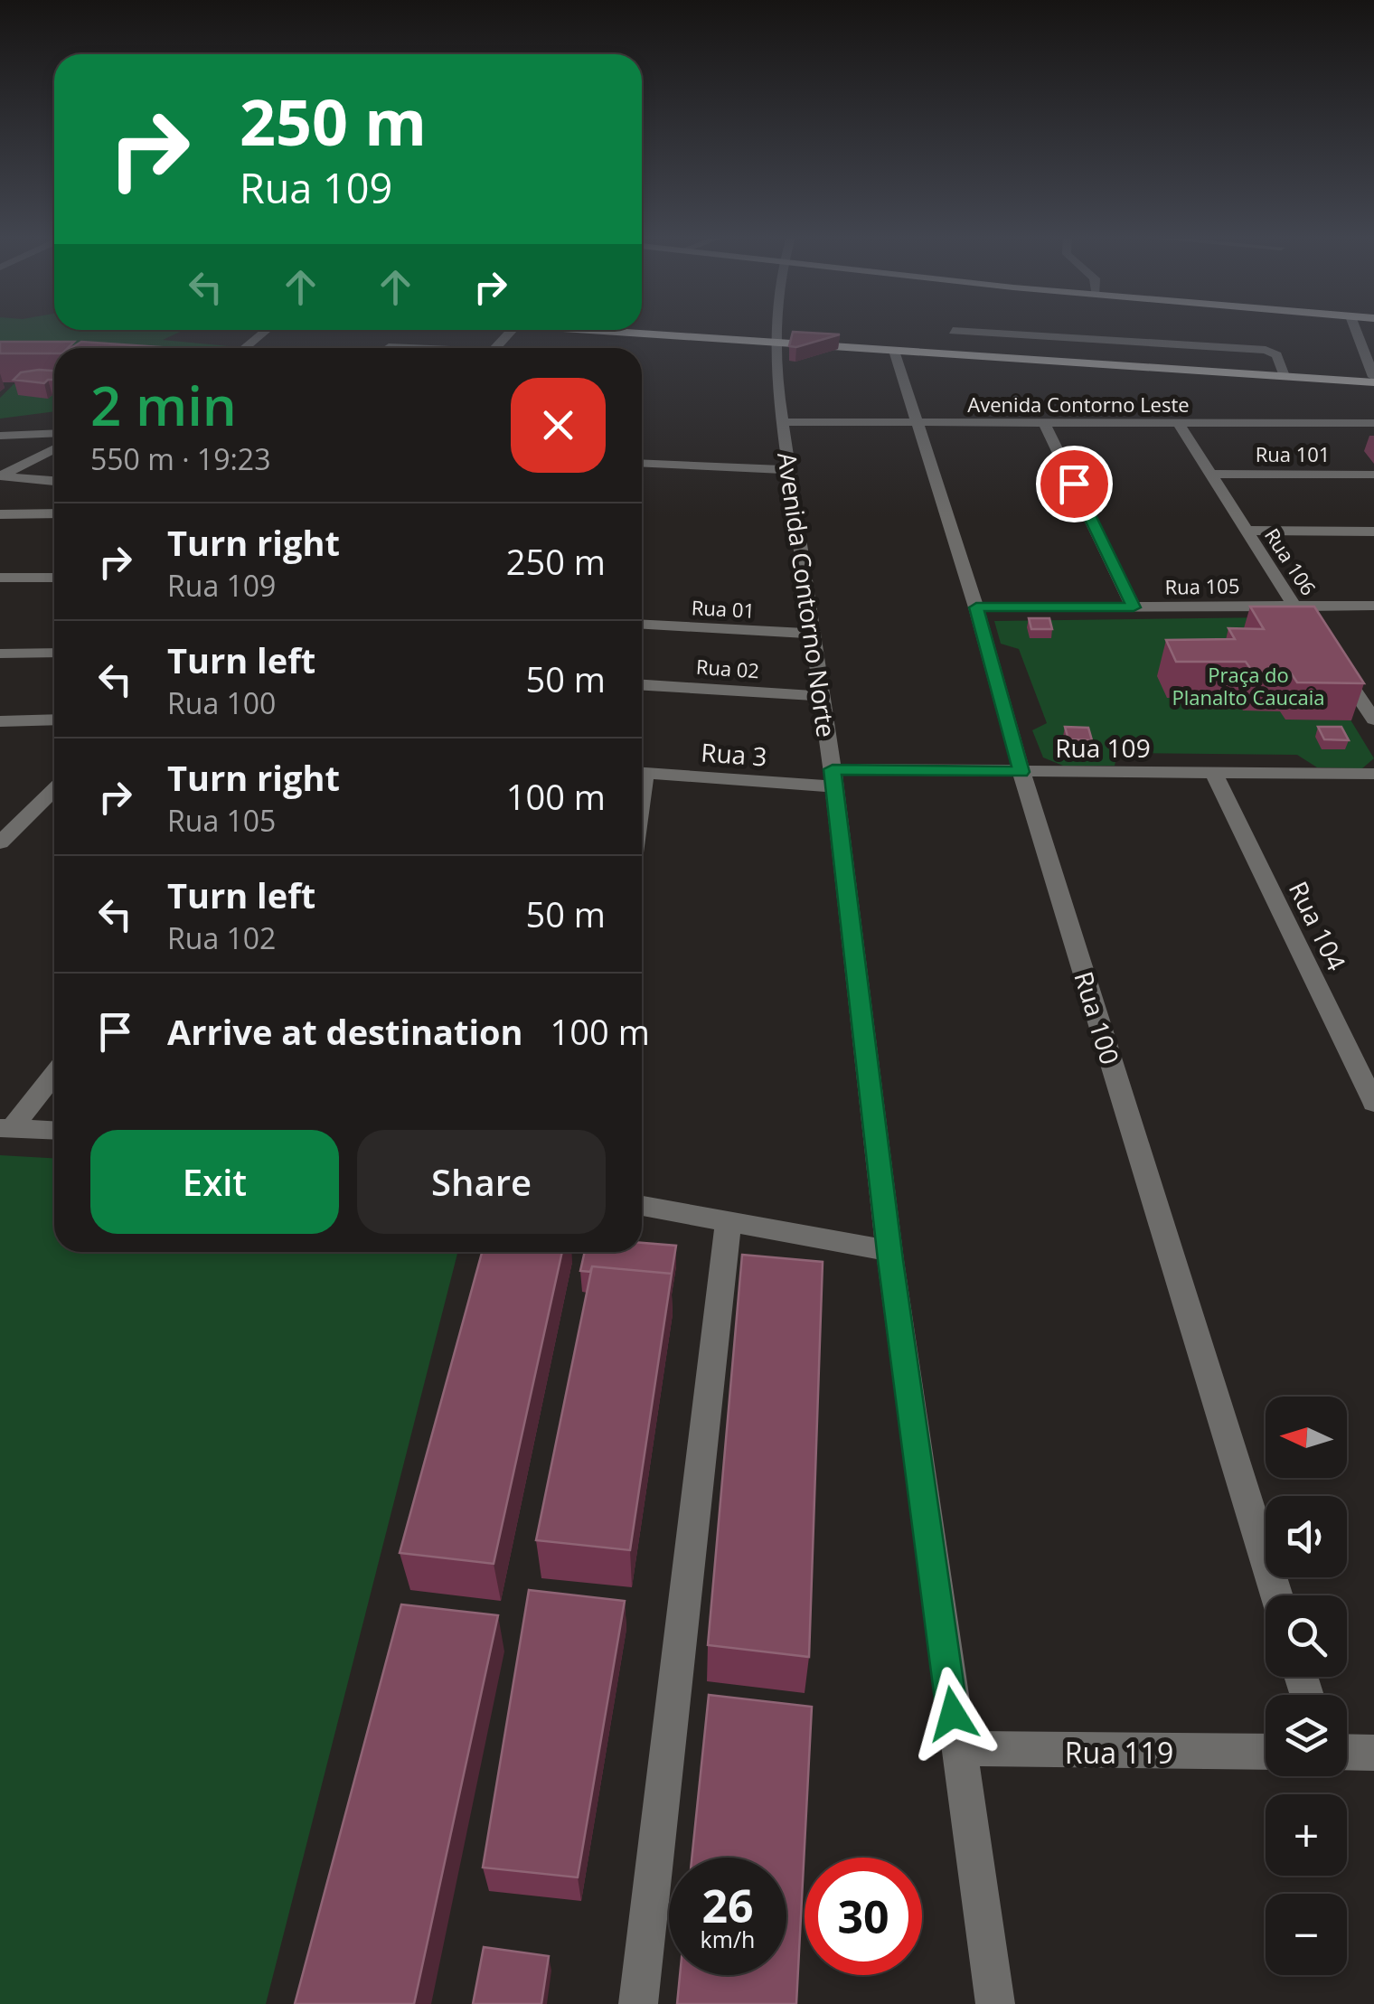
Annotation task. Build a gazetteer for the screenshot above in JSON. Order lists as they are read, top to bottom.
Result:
{
  "streets": {
    "street": [
      "Avenida Contorno Leste",
      "Rua 101",
      "Rua 106",
      "Rua 105",
      "Avenida Contorno Norte",
      "Rua 01",
      "Rua 02",
      "Rua 109",
      "Rua 3",
      "Rua 104",
      "Rua 100",
      "Rua 119"
    ]
  },
  "crossings": [
    ["Avenida Contorno Leste", "Rua 106"],
    ["Avenida Contorno Leste", "Avenida Contorno Norte"],
    ["Avenida Contorno Leste", "Rua 100"],
    ["Rua 101", "Rua 106"],
    ["Rua 106", "Rua 105"],
    ["Rua 105", "Rua 100"],
    ["Avenida Contorno Norte", "Rua 01"],
    ["Avenida Contorno Norte", "Rua 02"],
    ["Avenida Contorno Norte", "Rua 109"],
    ["Avenida Contorno Norte", "Rua 3"],
    ["Avenida Contorno Norte", "Rua 119"],
    ["Rua 109", "Rua 3"],
    ["Rua 109", "Rua 104"],
    ["Rua 109", "Rua 100"]
  ],
  "parks": ["Praça do Planalto Caucaia"],
  "north": "left",
  "page": {
    "turn": ["250 m", "Rua 109"],
    "heading": ["2 min", "550 m · 19:23"],
    "list": [
      {
        "name": "Turn right",
        "note": "Rua 109",
        "value": "250 m"
      },
      {
        "name": "Turn left",
        "note": "Rua 100",
        "value": "50 m"
      },
      {
        "name": "Turn right",
        "note": "Rua 105",
        "value": "100 m"
      },
      {
        "name": "Turn left",
        "note": "Rua 102",
        "value": "50 m"
      },
      {
        "name": "Arrive at destination",
        "value": "100 m"
      }
    ],
    "buttons": ["Exit", "Share"],
    "map_buttons": ["+", "−"],
    "speed": "26 km/h",
    "limit": "30"
  }
}
